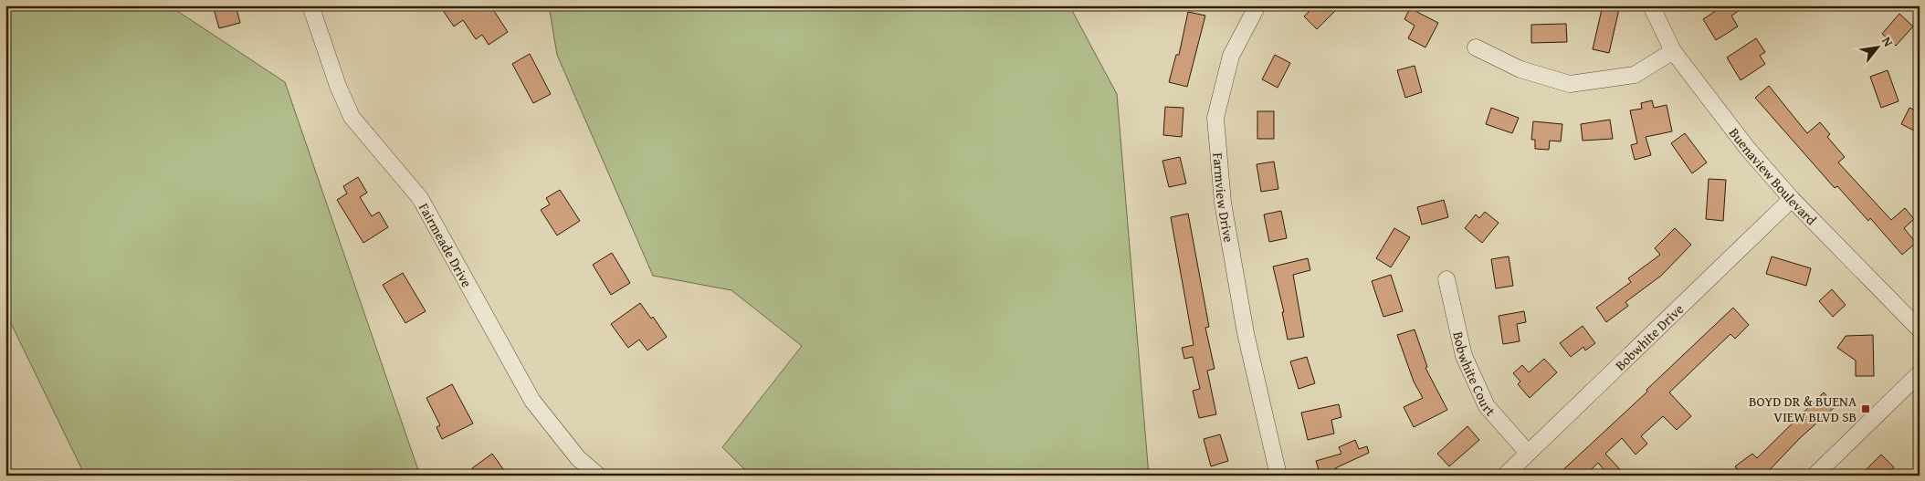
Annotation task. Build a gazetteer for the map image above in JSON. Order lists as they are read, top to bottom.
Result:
{
  "streets": {
    "street": [
      "Buenaview Boulevard",
      "Farmview Drive",
      "Fairmeade Drive",
      "Bobwhite Drive",
      "Bobwhite Court"
    ]
  },
  "crossings": [
    ["Buenaview Boulevard", "Bobwhite Drive"],
    ["Bobwhite Drive", "Bobwhite Court"]
  ],
  "places": {
    "transit": ["BOYD DR & BUENA VIEW BLVD SB"]
  },
  "north": "top right"
}
